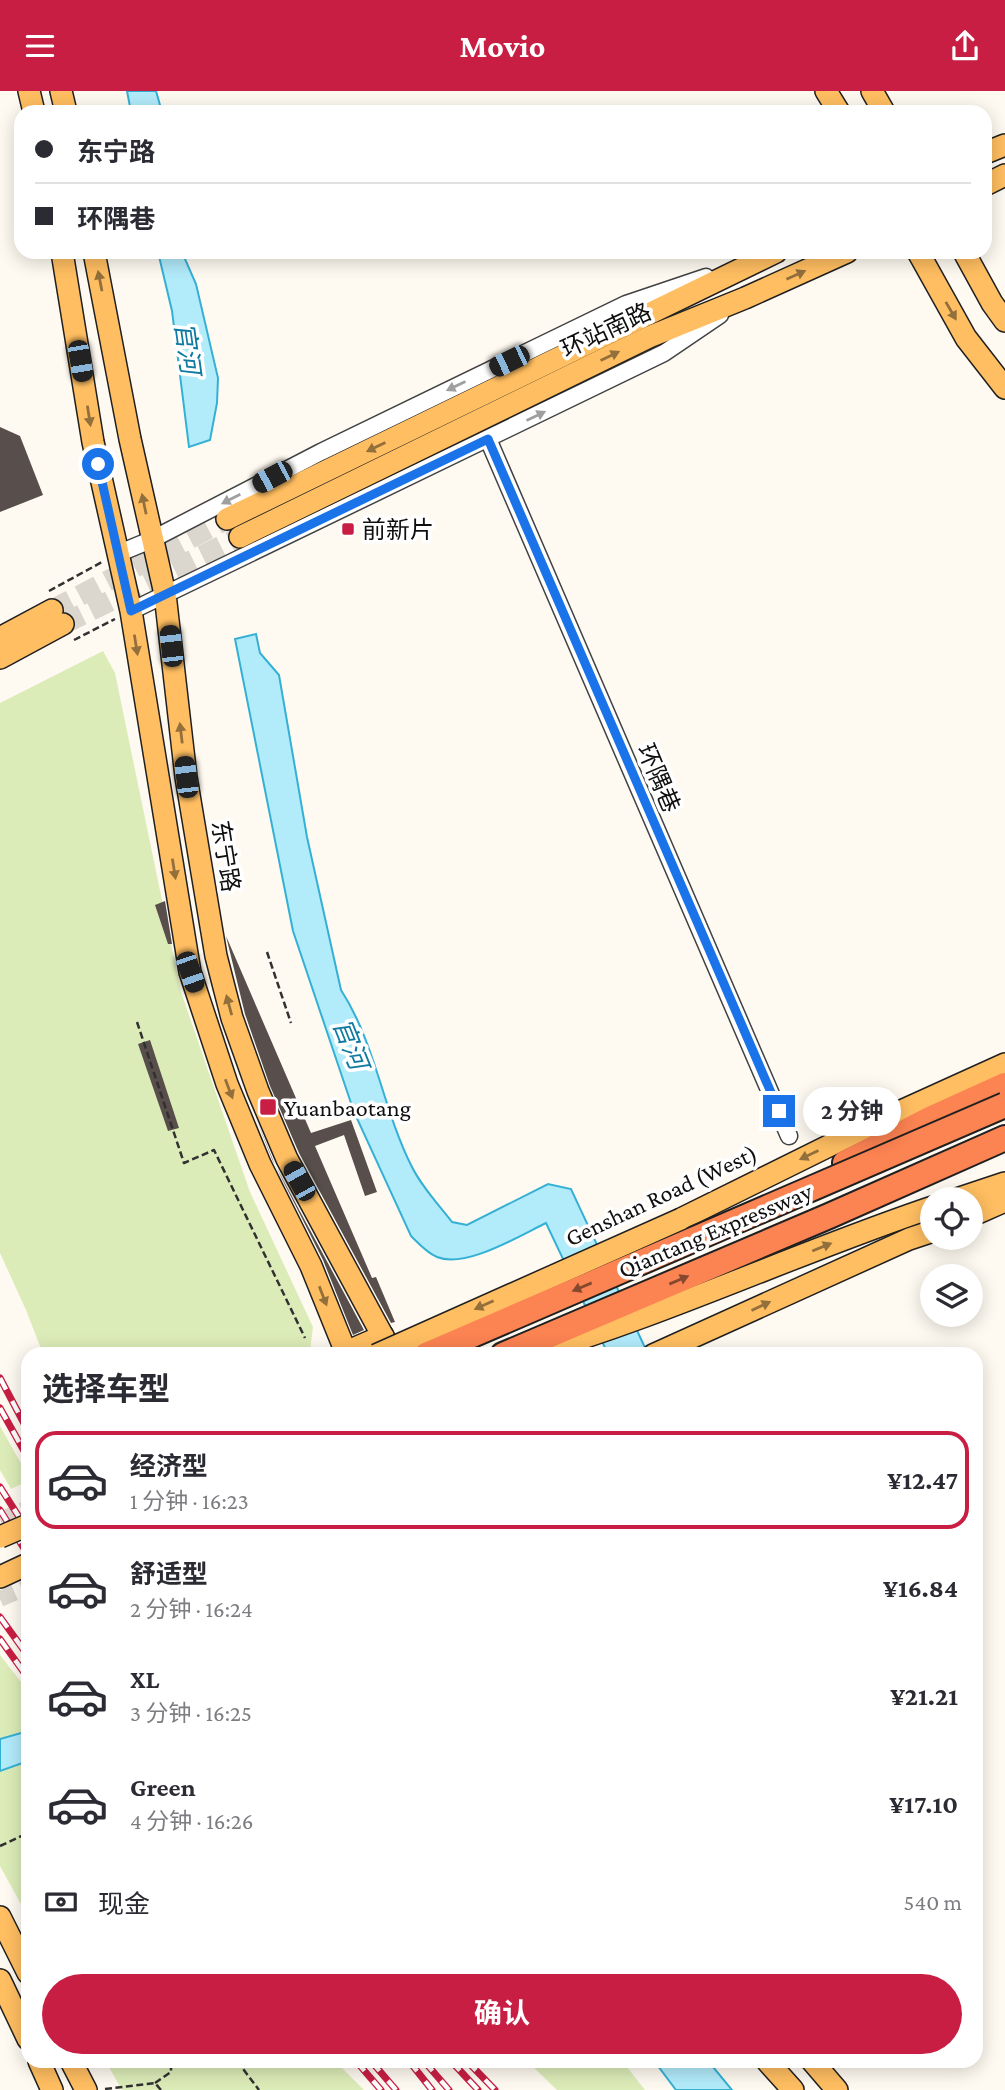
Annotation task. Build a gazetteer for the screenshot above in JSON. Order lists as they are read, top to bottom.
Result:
{
  "streets": {
    "highway": ["Qiantang Expressway"],
    "main road": ["环站南路", "东宁路", "Genshan Road (West)"],
    "street": ["环隅巷"]
  },
  "water": ["官河"],
  "places": {
    "transit": ["前新片", "Yuanbaotang"]
  },
  "page": {
    "header": "Movio",
    "banner": ["东宁路", "环隅巷"],
    "bubble": "2 分钟",
    "heading": "选择车型",
    "list": [
      {
        "name": "经济型",
        "note": "1 分钟 · 16:23",
        "value": "¥12.47"
      },
      {
        "name": "舒适型",
        "note": "2 分钟 · 16:24",
        "value": "¥16.84"
      },
      {
        "name": "XL",
        "note": "3 分钟 · 16:25",
        "value": "¥21.21"
      },
      {
        "name": "Green",
        "note": "4 分钟 · 16:26",
        "value": "¥17.10"
      }
    ],
    "pay": ["现金", "540 m"],
    "buttons": "确认"
  }
}
